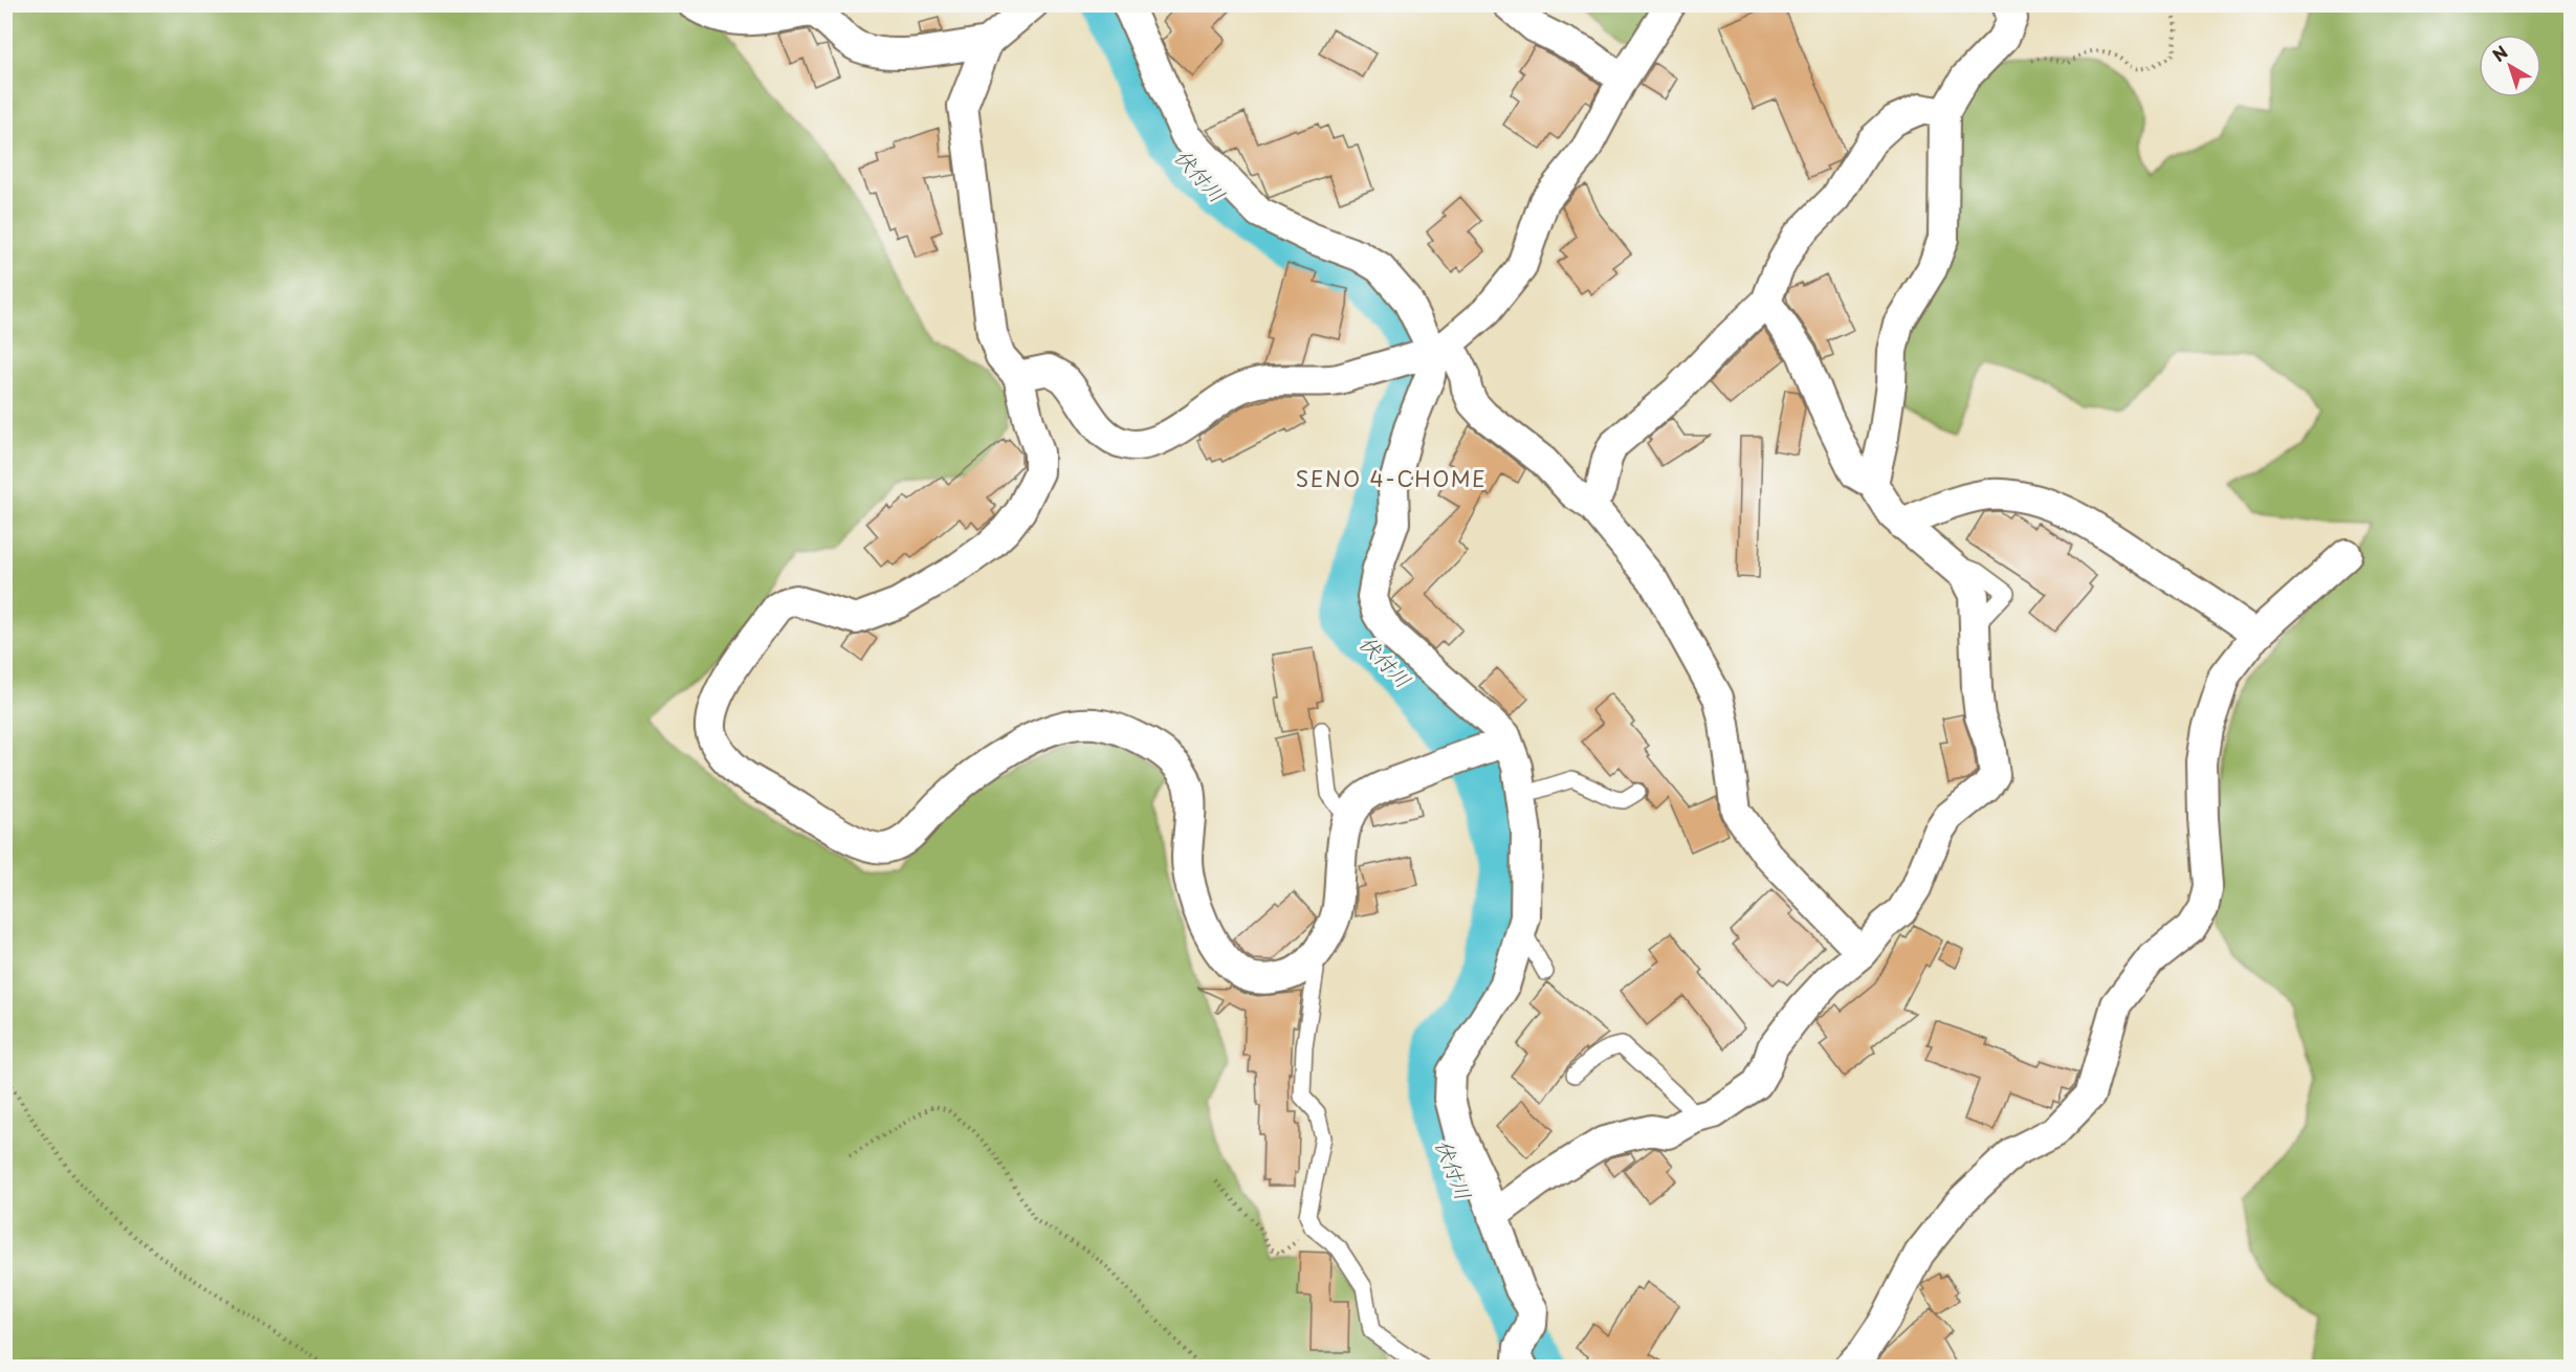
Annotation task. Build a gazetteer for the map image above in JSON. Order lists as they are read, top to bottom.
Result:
{
  "districts": ["SENO 4-CHOME"],
  "water": ["伏付川"],
  "north": "top left"
}
